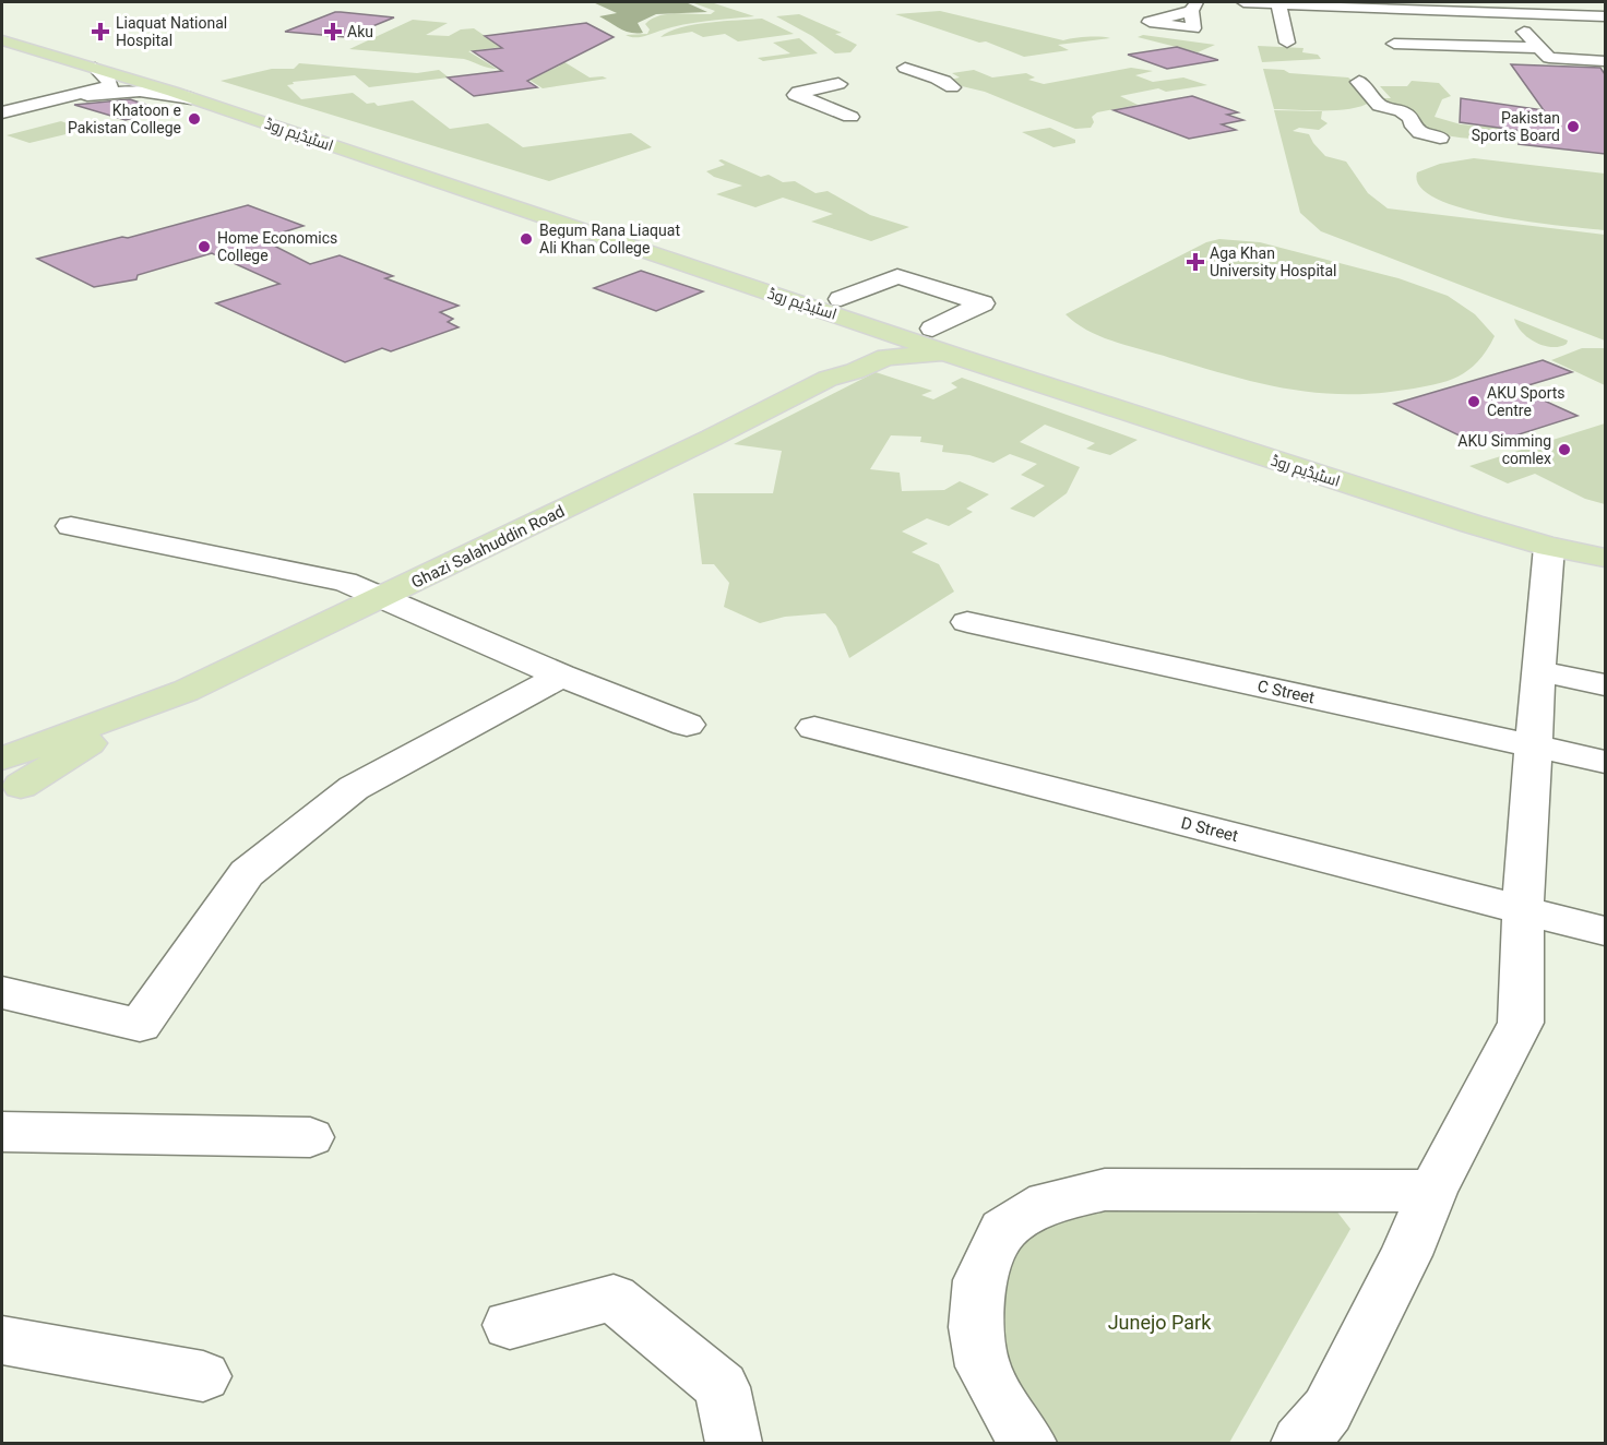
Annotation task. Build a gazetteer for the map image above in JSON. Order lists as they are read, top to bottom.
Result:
{
  "streets": {
    "main road": ["اسٹیڈیم روڈ", "Ghazi Salahuddin Road"],
    "street": ["C Street", "D Street"]
  },
  "crossings": [
    ["اسٹیڈیم روڈ", "Ghazi Salahuddin Road"]
  ],
  "parks": ["Junejo Park"],
  "places": {
    "health": ["Liaquat National Hospital", "Aku", "Aga Khan University Hospital"],
    "other": [
      "Khatoon e Pakistan College",
      "Pakistan Sports Board",
      "Begum Rana Liaquat Ali Khan College",
      "Home Economics College",
      "AKU Sports Centre",
      "AKU Simming comlex"
    ]
  }
}
